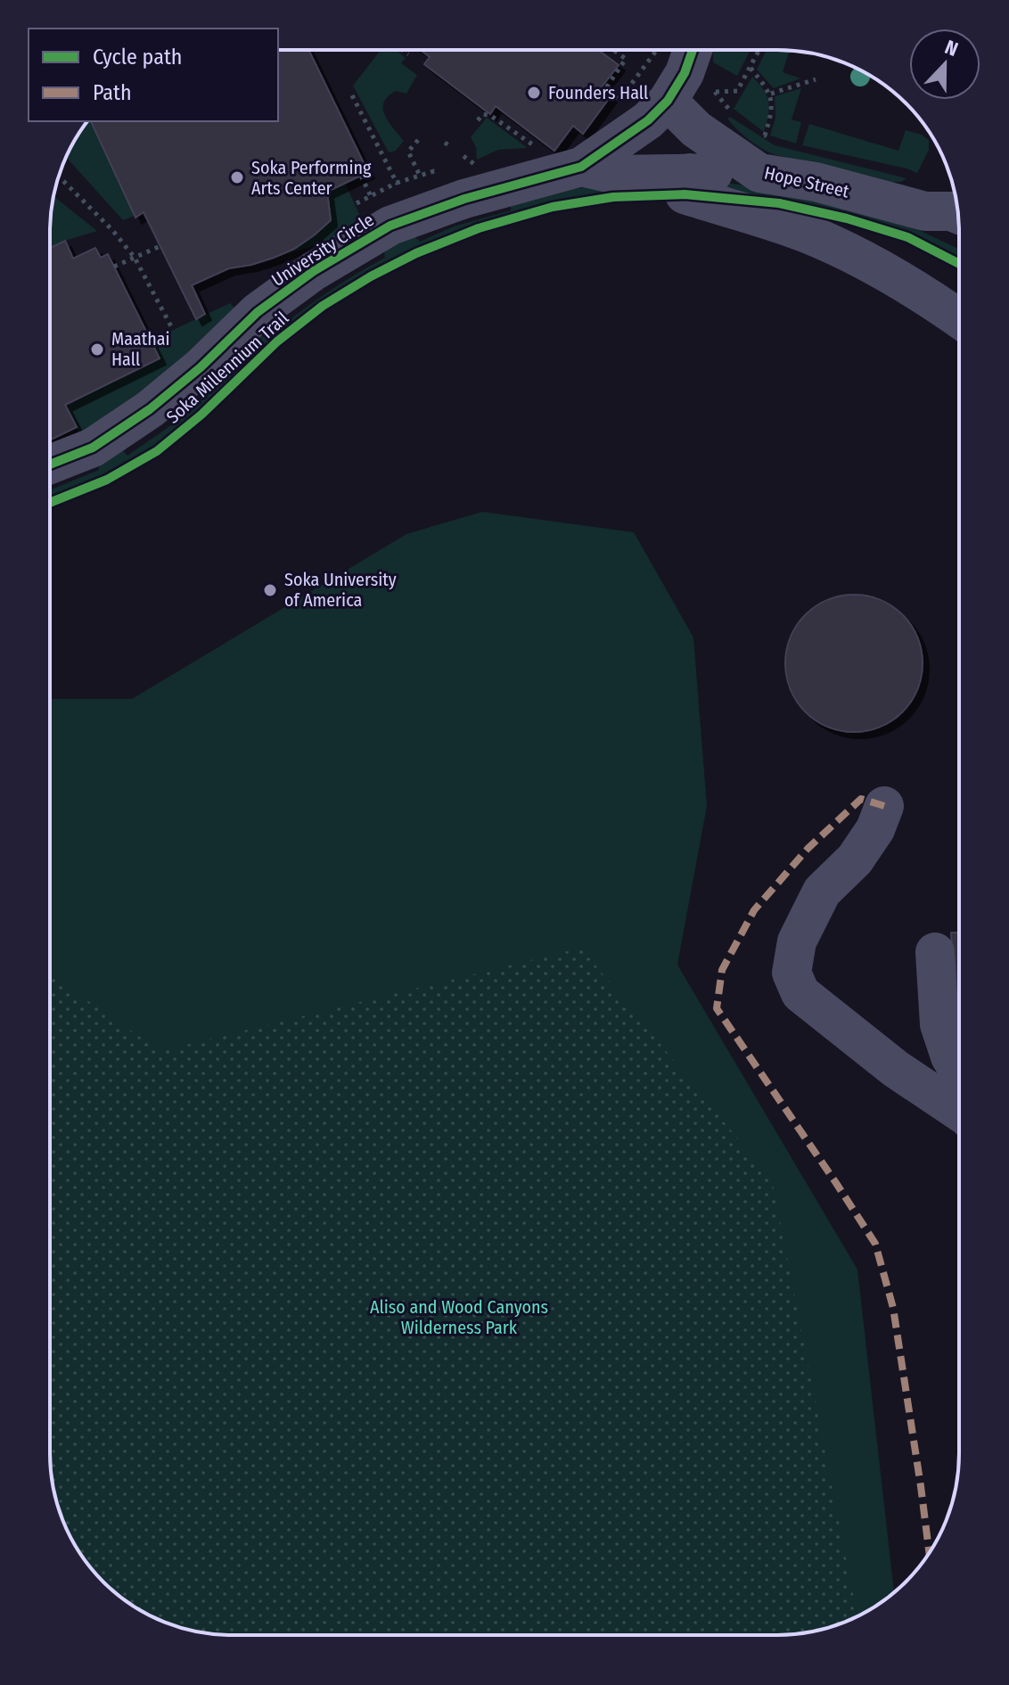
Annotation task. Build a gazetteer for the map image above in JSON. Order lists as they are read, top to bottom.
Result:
{
  "streets": {
    "street": ["Hope Street", "University Circle"],
    "cycle path": ["Soka Millennium Trail"]
  },
  "crossings": [
    ["Hope Street", "University Circle"]
  ],
  "parks": ["Aliso and Wood Canyons Wilderness Park"],
  "places": [
    "Founders Hall",
    "Soka Performing Arts Center",
    "Maathai Hall",
    "Soka University of America"
  ],
  "legend": ["Cycle path", "Path"],
  "north": "top"
}
